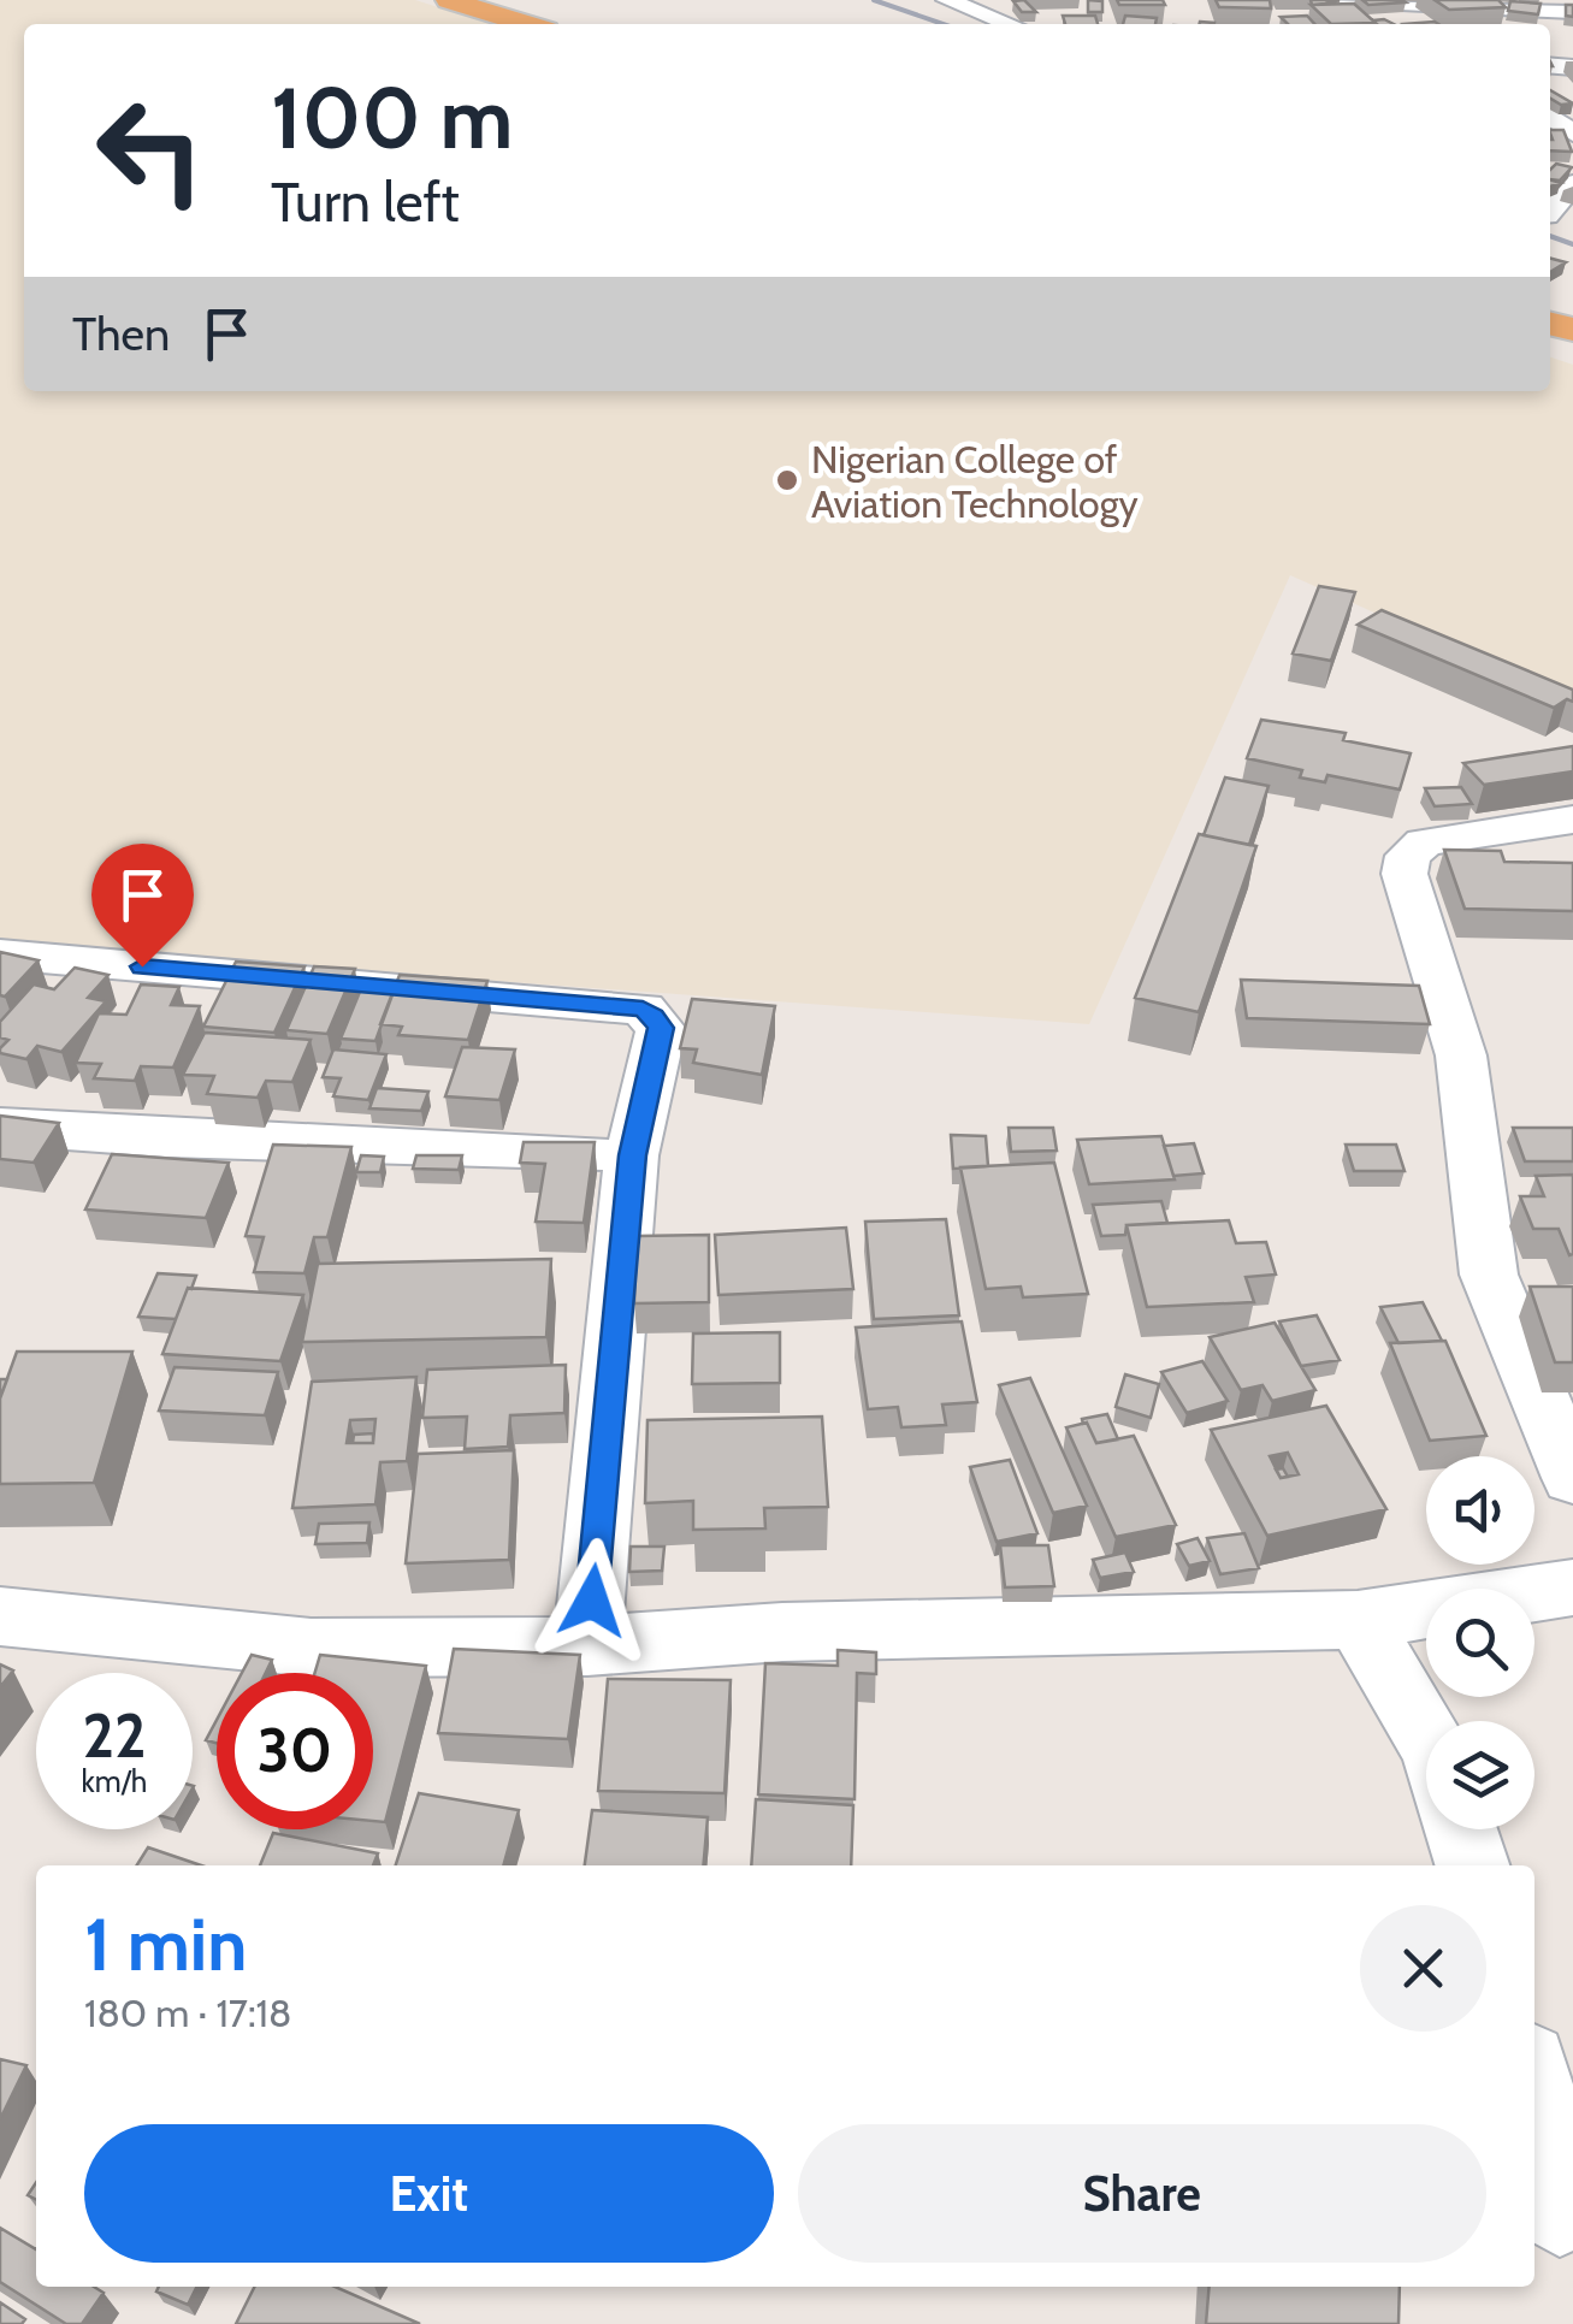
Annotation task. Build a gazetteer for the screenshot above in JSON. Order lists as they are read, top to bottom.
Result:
{
  "places": ["Nigerian College of Aviation Technology"],
  "page": {
    "turn": ["100 m", "Turn left"],
    "then": "Then",
    "speed": "22 km/h",
    "limit": "30",
    "heading": ["1 min", "180 m · 17:18"],
    "buttons": ["Exit", "Share"]
  }
}
